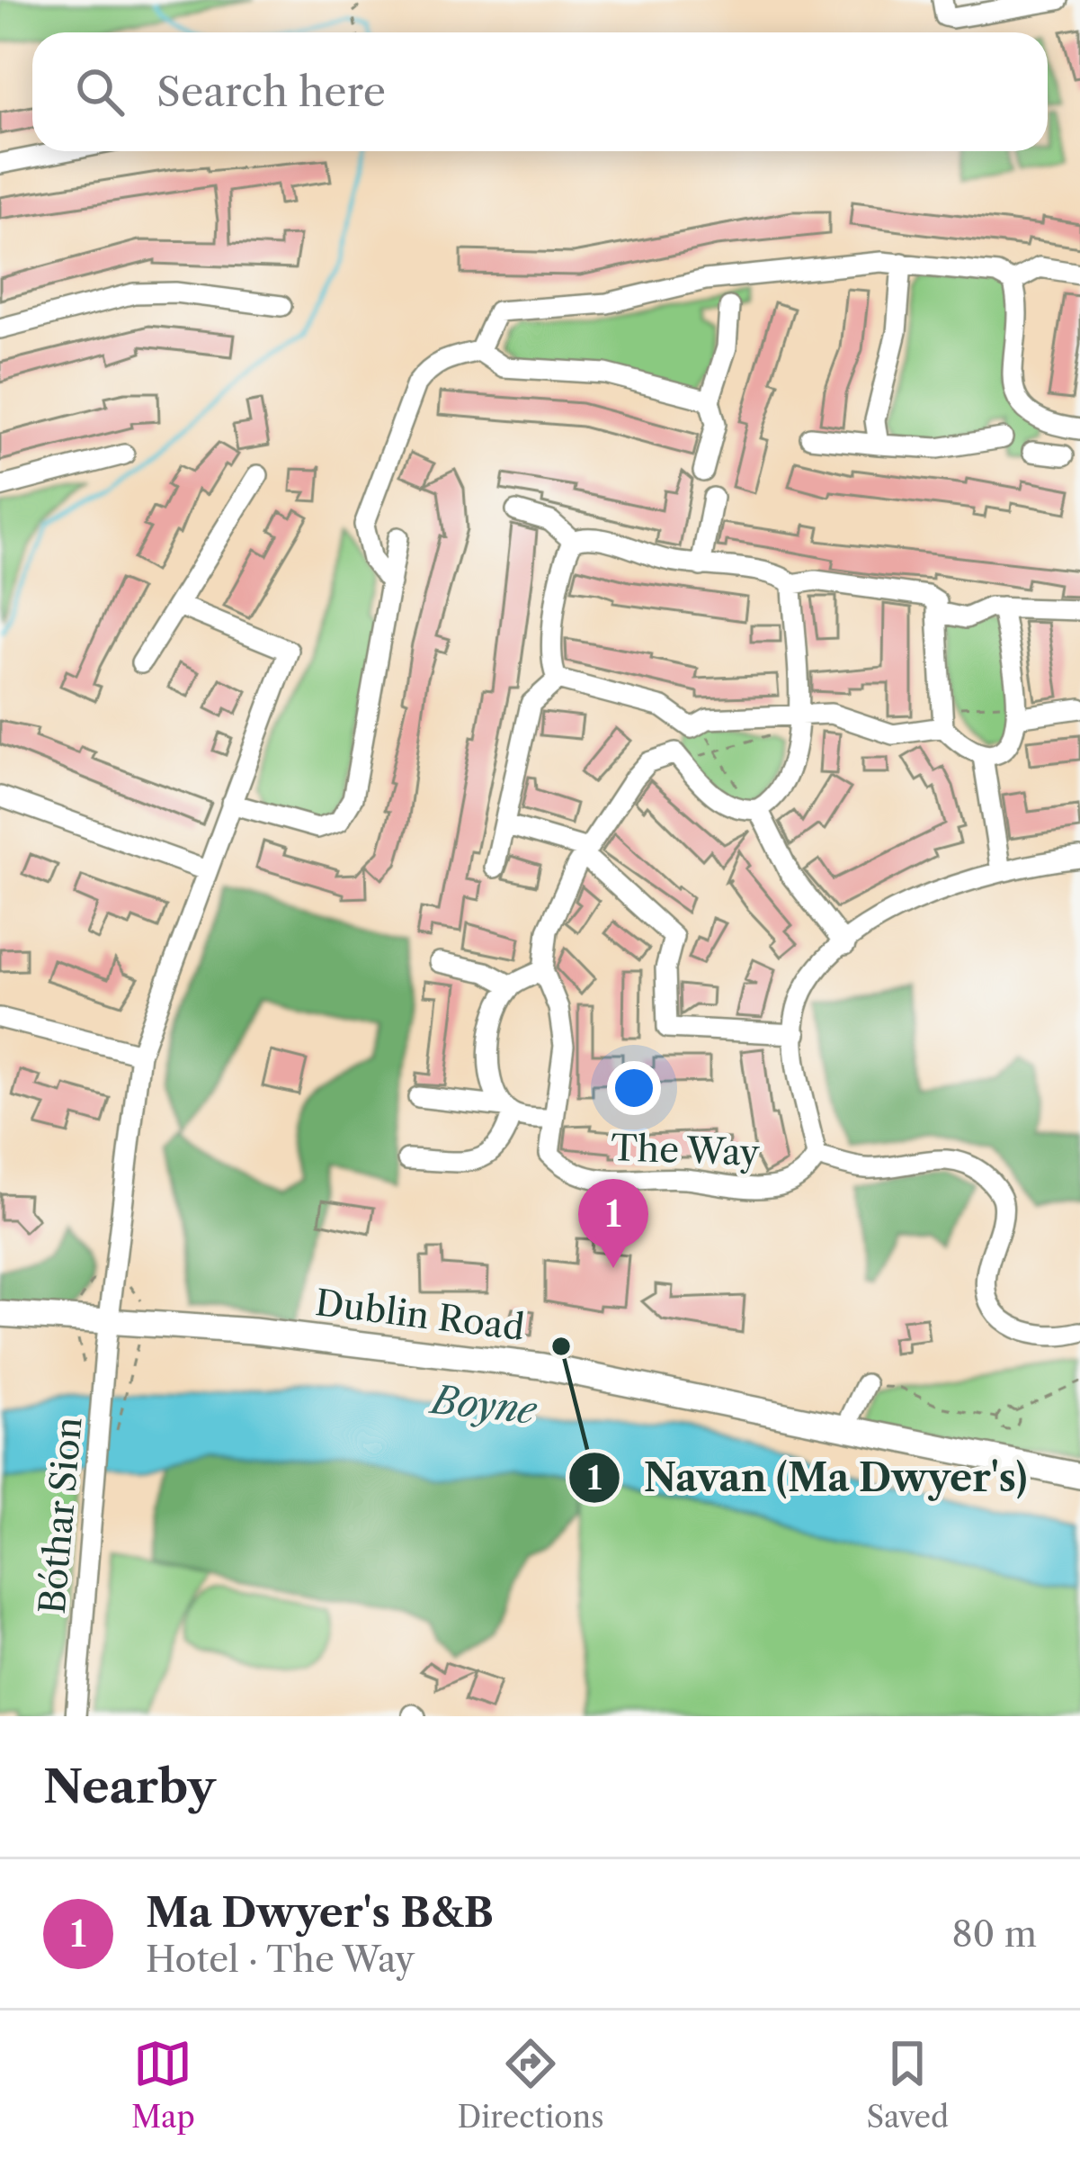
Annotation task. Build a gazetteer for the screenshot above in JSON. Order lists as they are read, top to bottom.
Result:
{
  "streets": {
    "main road": ["Dublin Road"],
    "street": ["The Way", "Bóthar Sion"]
  },
  "crossings": [
    ["Dublin Road", "Bóthar Sion"]
  ],
  "water": ["Boyne"],
  "places": ["Navan (Ma Dwyer's)"],
  "page": {
    "search": "Search here",
    "pins": "1",
    "heading": "Nearby",
    "list": [
      {
        "mark": "1",
        "name": "Ma Dwyer's B&B",
        "note": "Hotel · The Way",
        "value": "80 m"
      }
    ],
    "nav": ["Map", "Directions", "Saved"]
  }
}
